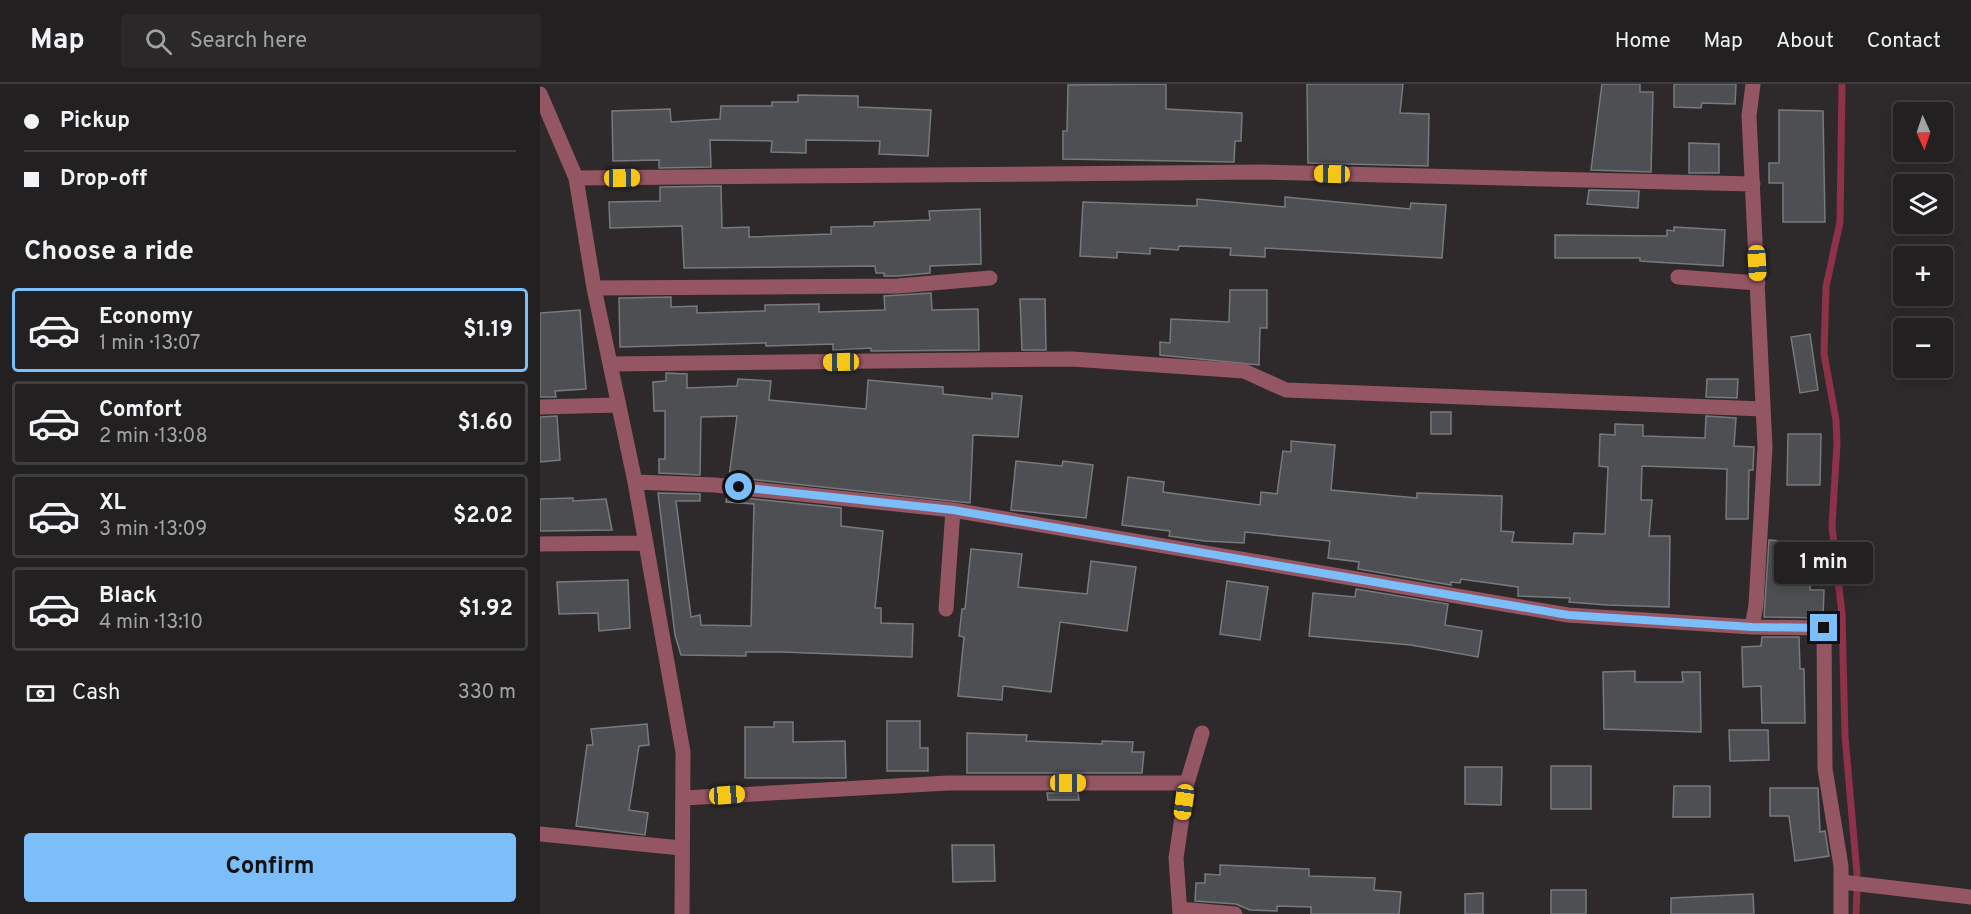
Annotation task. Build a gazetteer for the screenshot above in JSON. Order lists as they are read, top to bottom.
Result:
{
  "north": "bottom",
  "page": {
    "header": "Map",
    "search": "Search here",
    "nav": [
      "Home",
      "Map",
      "About",
      "Contact"
    ],
    "banner": ["Pickup", "Drop-off"],
    "map_buttons": ["+", "−"],
    "heading": "Choose a ride",
    "list": [
      {
        "name": "Economy",
        "note": "1 min · 13:07",
        "value": "$1.19"
      },
      {
        "name": "Comfort",
        "note": "2 min · 13:08",
        "value": "$1.60"
      },
      {
        "name": "XL",
        "note": "3 min · 13:09",
        "value": "$2.02"
      },
      {
        "name": "Black",
        "note": "4 min · 13:10",
        "value": "$1.92"
      }
    ],
    "bubble": "1 min",
    "pay": ["Cash", "330 m"],
    "buttons": "Confirm"
  }
}
